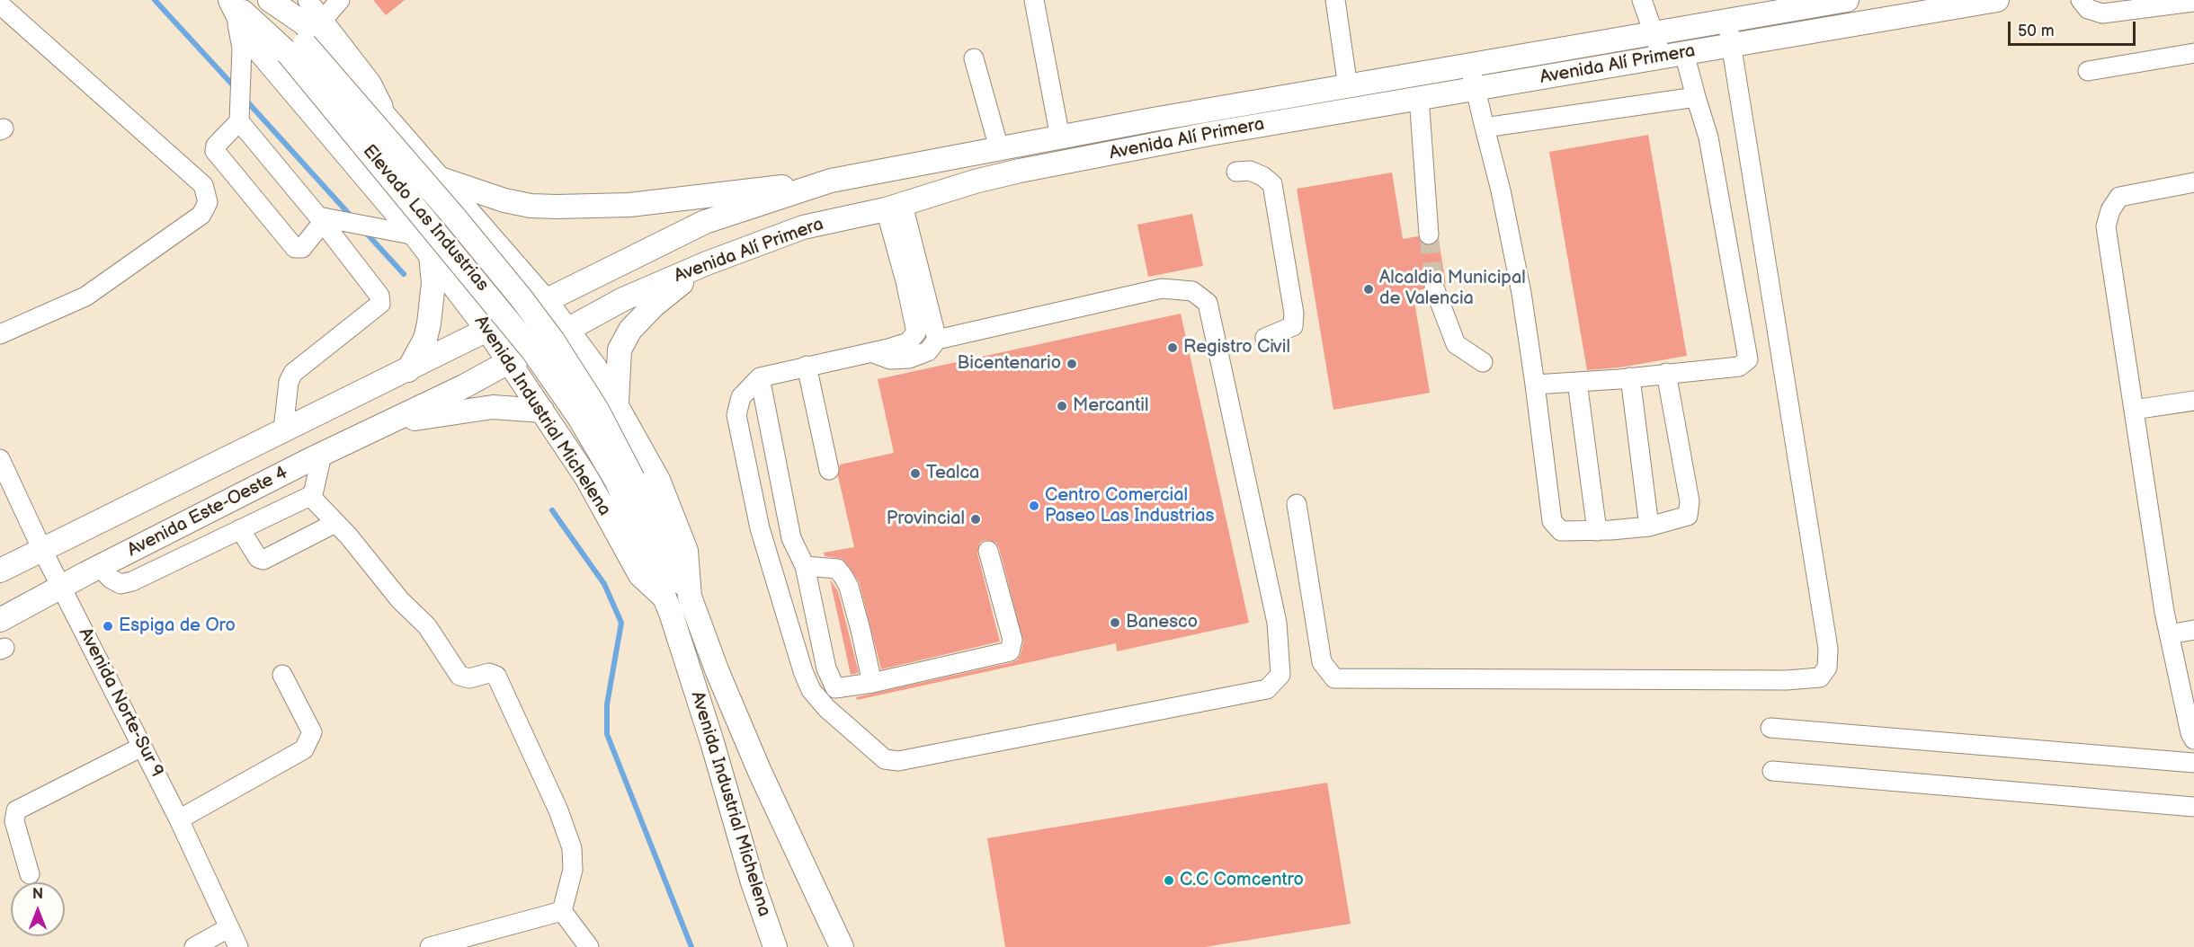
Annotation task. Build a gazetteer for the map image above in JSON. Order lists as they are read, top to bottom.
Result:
{
  "streets": {
    "main road": [
      "Avenida Alí Primera",
      "Elevado Las Industrias",
      "Avenida Industrial Michelena",
      "Avenida Este-Oeste 4"
    ],
    "street": ["Avenida Norte-Sur 9"]
  },
  "crossings": [
    ["Avenida Alí Primera", "Avenida Industrial Michelena"],
    ["Avenida Alí Primera", "Avenida Este-Oeste 4"],
    ["Avenida Alí Primera", "Avenida Norte-Sur 9"],
    ["Elevado Las Industrias", "Avenida Industrial Michelena"],
    ["Avenida Este-Oeste 4", "Avenida Norte-Sur 9"]
  ],
  "places": [
    "Alcaldia Municipal de Valencia",
    "Registro Civil",
    "Bicentenario",
    "Mercantil",
    "Tealca",
    "Centro Comercial Paseo Las Industrias",
    "Provincial",
    "Banesco",
    "Espiga de Oro",
    "C.C Comcentro"
  ],
  "scale_bar": "50 m",
  "north": "top"
}
